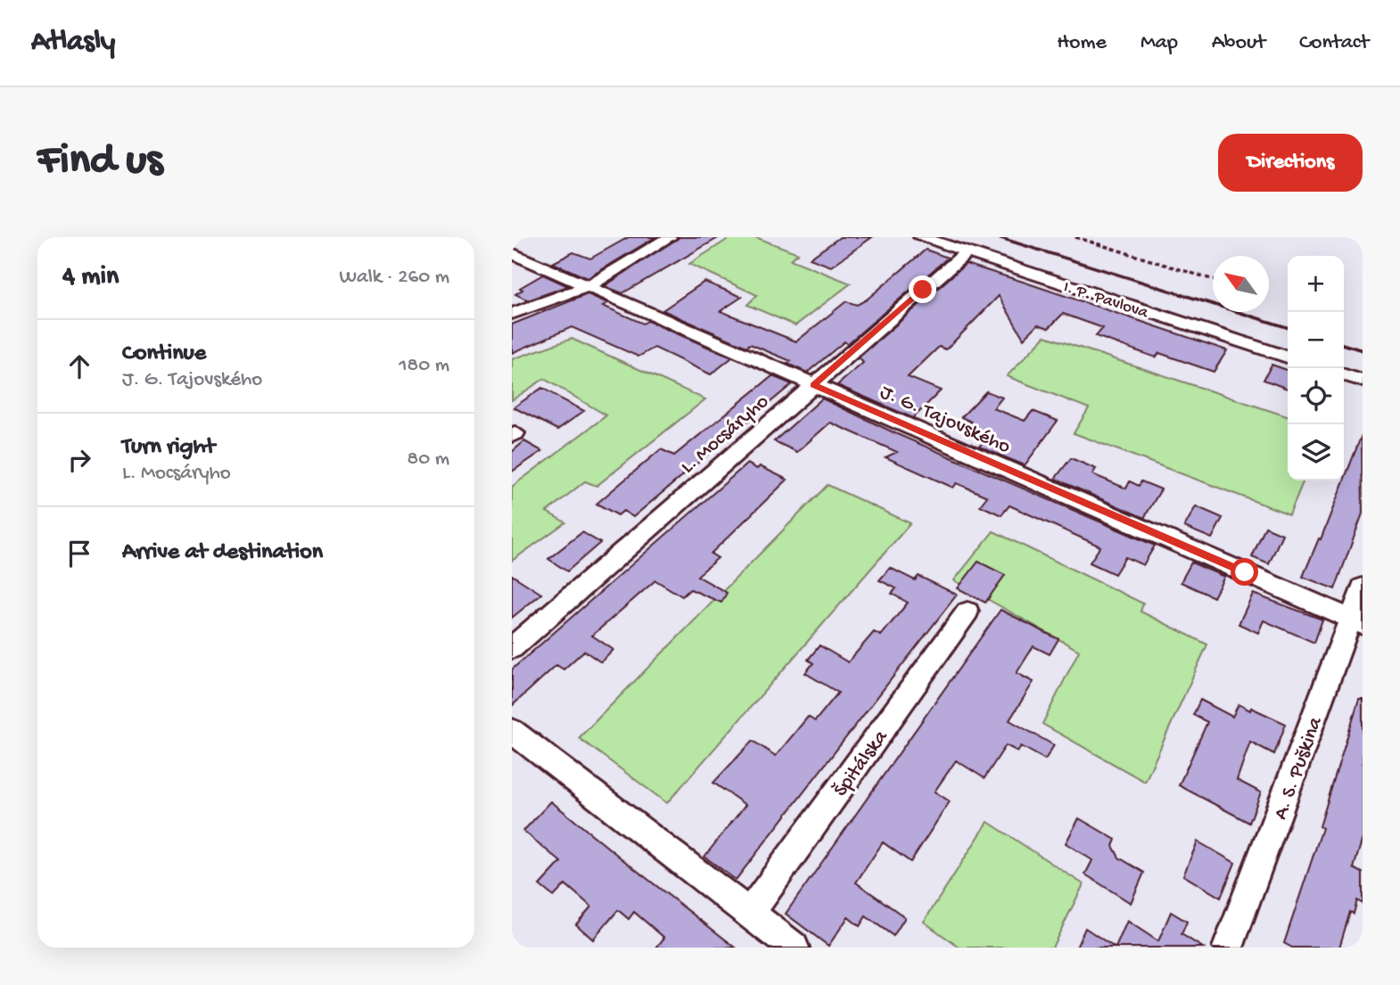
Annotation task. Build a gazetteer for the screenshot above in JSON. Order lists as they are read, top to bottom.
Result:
{
  "streets": {
    "street": [
      "I. P. Pavlova",
      "J. G. Tajovského",
      "L. Mocsáryho",
      "Špitálska",
      "A. S. Puškina"
    ]
  },
  "crossings": [
    ["I. P. Pavlova", "L. Mocsáryho"],
    ["J. G. Tajovského", "L. Mocsáryho"],
    ["J. G. Tajovského", "A. S. Puškina"]
  ],
  "north": "top left",
  "page": {
    "header": "Atlasly",
    "nav": [
      "Home",
      "Map",
      "About",
      "Contact"
    ],
    "buttons": "Directions",
    "title": "Find us",
    "heading": ["4 min", "Walk · 260 m"],
    "map_buttons": ["+", "−"],
    "list": [
      ["Continue", "J. G. Tajovského", "180 m"],
      ["Turn right", "L. Mocsáryho", "80 m"],
      "Arrive at destination"
    ]
  }
}
